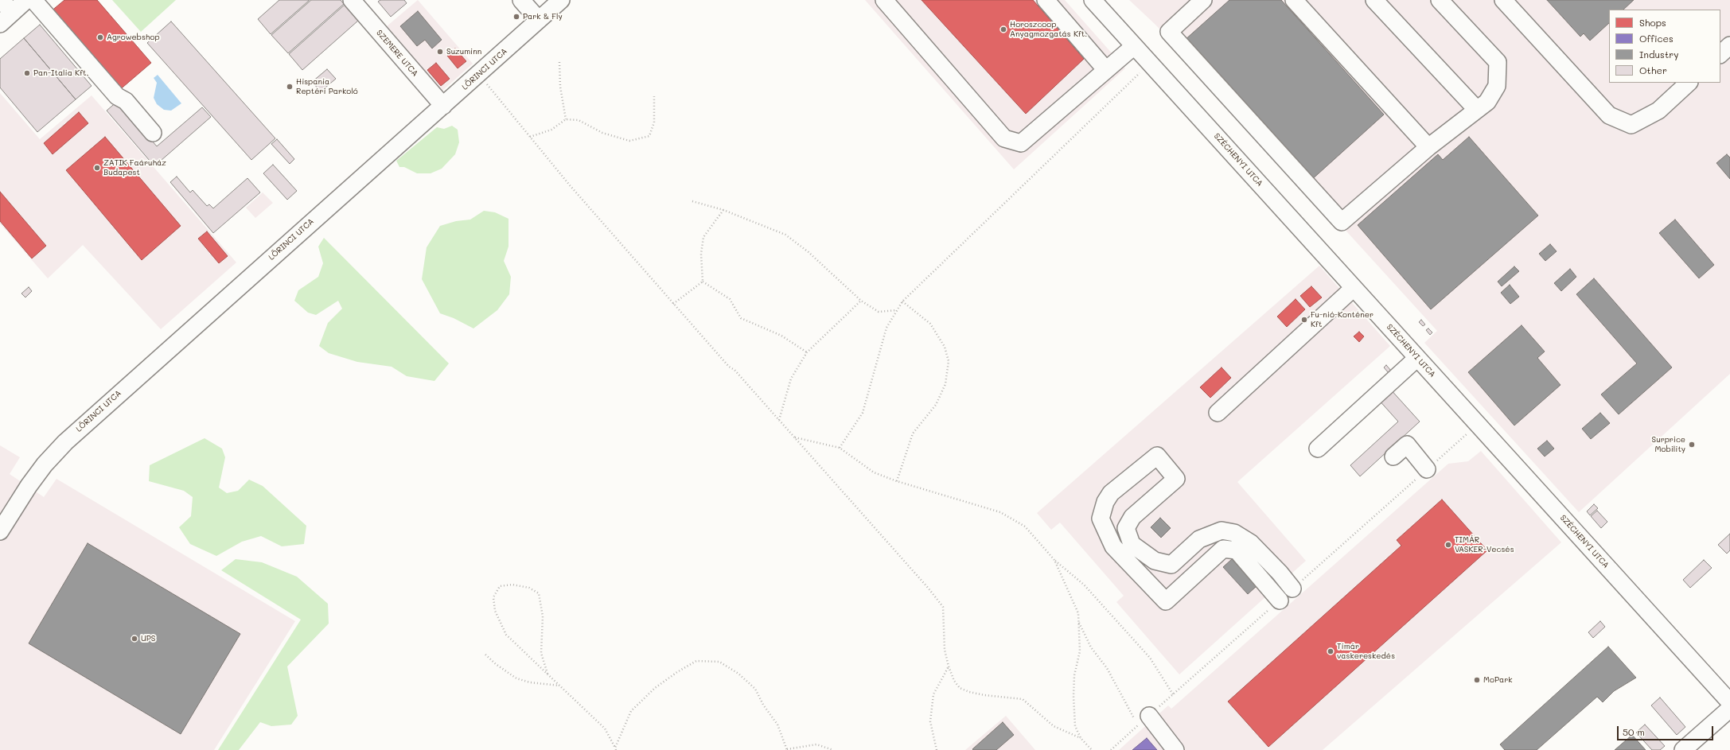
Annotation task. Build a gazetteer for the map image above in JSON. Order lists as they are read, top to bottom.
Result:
{
  "streets": {
    "street": ["SZEMERE UTCA", "LŐRINCI UTCA", "SZÉCHENYI UTCA"]
  },
  "crossings": [
    ["SZEMERE UTCA", "LŐRINCI UTCA"]
  ],
  "places": [
    "Park & Fly",
    "Horoszcoop Anyagmozgatás Kft.",
    "Agrowebshop",
    "Suzuminn",
    "Pan-Italia Kft.",
    "Hispania Reptéri Parkoló",
    "ZATIK Faáruház Budapest",
    "Fu-nió-Konténer Kft",
    "Surprice Mobility",
    "TIMÁR VASKER-Vecsés",
    "UPS",
    "Tímár vaskereskedés",
    "MoPark"
  ],
  "legend": [
    "Shops",
    "Offices",
    "Industry",
    "Other"
  ],
  "scale_bar": "50 m"
}
